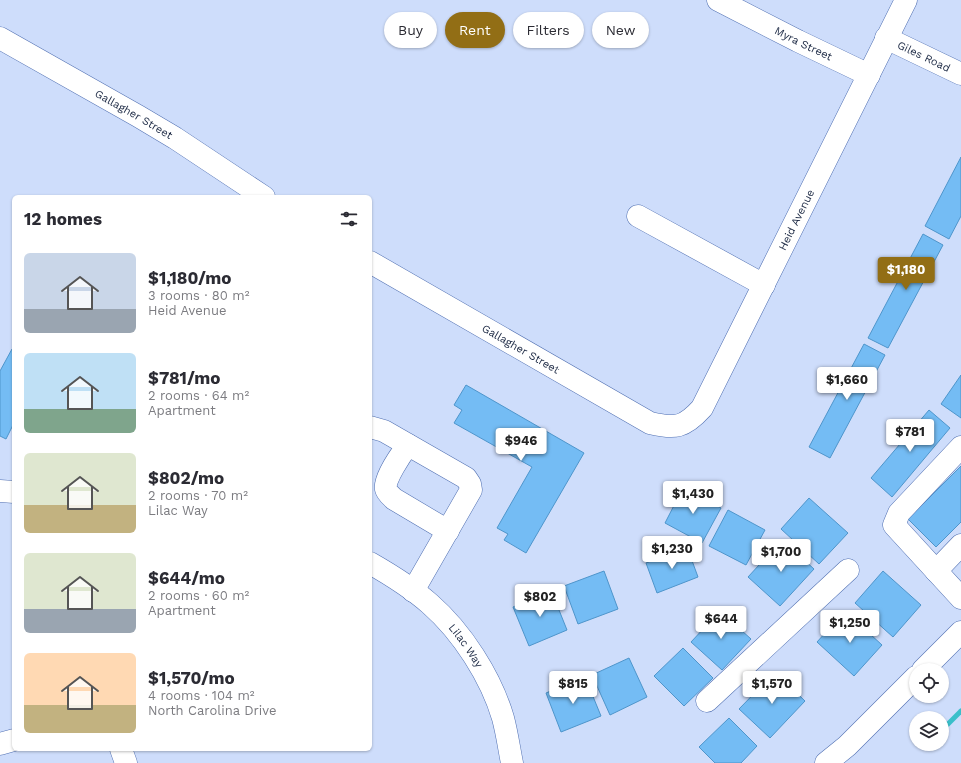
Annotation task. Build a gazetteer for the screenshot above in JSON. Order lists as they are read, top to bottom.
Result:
{
  "streets": {
    "street": [
      "Myra Street",
      "Giles Road",
      "Gallagher Street",
      "Heid Avenue",
      "Lilac Way"
    ]
  },
  "crossings": [
    ["Myra Street", "Heid Avenue"],
    ["Giles Road", "Heid Avenue"],
    ["Gallagher Street", "Heid Avenue"]
  ],
  "page": {
    "chip": [
      "Buy",
      "Rent",
      "Filters",
      "New"
    ],
    "heading": "12 homes",
    "list": [
      {
        "name": "$1,180/mo",
        "note": "3 rooms · 80 m² · Heid Avenue"
      },
      {
        "name": "$781/mo",
        "note": "2 rooms · 64 m² · Apartment"
      },
      {
        "name": "$802/mo",
        "note": "2 rooms · 70 m² · Lilac Way"
      },
      {
        "name": "$644/mo",
        "note": "2 rooms · 60 m² · Apartment"
      },
      {
        "name": "$1,570/mo",
        "note": "4 rooms · 104 m² · North Carolina Drive"
      }
    ],
    "price": [
      "$1,180",
      "$1,660",
      "$781",
      "$946",
      "$1,430",
      "$1,230",
      "$1,700",
      "$802",
      "$644",
      "$1,250",
      "$815",
      "$1,570"
    ]
  }
}
